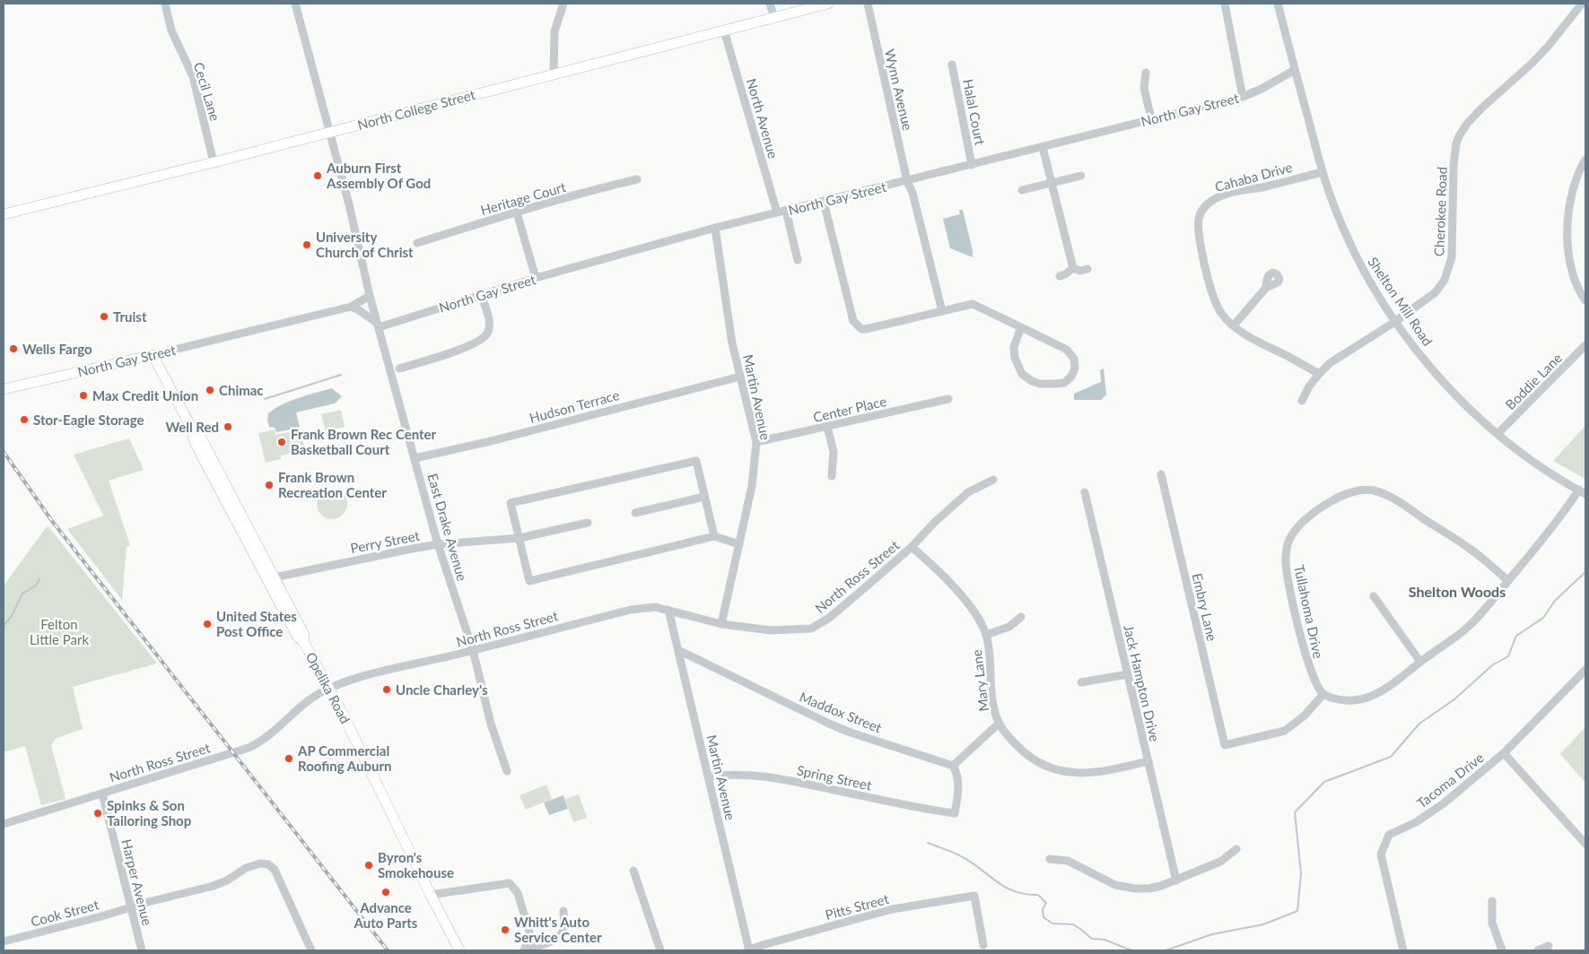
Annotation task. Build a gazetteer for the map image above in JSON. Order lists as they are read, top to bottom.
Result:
{
  "streets": {
    "main road": ["North College Street", "North Gay Street", "Opelika Road"],
    "street": [
      "Wynn Avenue",
      "Cecil Lane",
      "Halal Court",
      "North Avenue",
      "Cahaba Drive",
      "Heritage Court",
      "Cherokee Road",
      "Shelton Mill Road",
      "Boddie Lane",
      "Martin Avenue",
      "Hudson Terrace",
      "Center Place",
      "East Drake Avenue",
      "Perry Street",
      "North Ross Street",
      "Embry Lane",
      "Tullahoma Drive",
      "Mary Lane",
      "Jack Hampton Drive",
      "Maddox Street",
      "Spring Street",
      "Tacoma Drive",
      "Harper Avenue",
      "Pitts Street",
      "Cook Street"
    ]
  },
  "crossings": [
    ["Wynn Avenue", "North Gay Street"],
    ["Cecil Lane", "North College Street"],
    ["North College Street", "North Avenue"],
    ["North College Street", "East Drake Avenue"],
    ["North Gay Street", "Halal Court"],
    ["North Gay Street", "North Avenue"],
    ["North Gay Street", "Shelton Mill Road"],
    ["North Gay Street", "Martin Avenue"],
    ["North Gay Street", "East Drake Avenue"],
    ["North Gay Street", "Opelika Road"],
    ["Cahaba Drive", "Cherokee Road"],
    ["Cahaba Drive", "Shelton Mill Road"],
    ["Cherokee Road", "Shelton Mill Road"],
    ["Shelton Mill Road", "Boddie Lane"],
    ["Martin Avenue", "Hudson Terrace"],
    ["Martin Avenue", "Center Place"],
    ["Martin Avenue", "North Ross Street"],
    ["Martin Avenue", "Maddox Street"],
    ["Martin Avenue", "Spring Street"],
    ["Martin Avenue", "Pitts Street"],
    ["Hudson Terrace", "East Drake Avenue"],
    ["East Drake Avenue", "Perry Street"],
    ["East Drake Avenue", "North Ross Street"],
    ["Perry Street", "Opelika Road"],
    ["North Ross Street", "Mary Lane"],
    ["North Ross Street", "Opelika Road"],
    ["North Ross Street", "Harper Avenue"],
    ["Embry Lane", "Tullahoma Drive"],
    ["Mary Lane", "Jack Hampton Drive"],
    ["Maddox Street", "Spring Street"],
    ["Harper Avenue", "Cook Street"]
  ],
  "districts": ["Shelton Woods"],
  "parks": ["Felton Little Park"],
  "places": [
    "Auburn First Assembly Of God",
    "University Church of Christ",
    "Truist",
    "Wells Fargo",
    "Chimac",
    "Max Credit Union",
    "Stor-Eagle Storage",
    "Well Red",
    "Frank Brown Rec Center Basketball Court",
    "Frank Brown Recreation Center",
    "United States Post Office",
    "Uncle Charley's",
    "AP Commercial Roofing Auburn",
    "Spinks & Son Tailoring Shop",
    "Byron's Smokehouse",
    "Advance Auto Parts",
    "Whitt's Auto Service Center"
  ]
}
